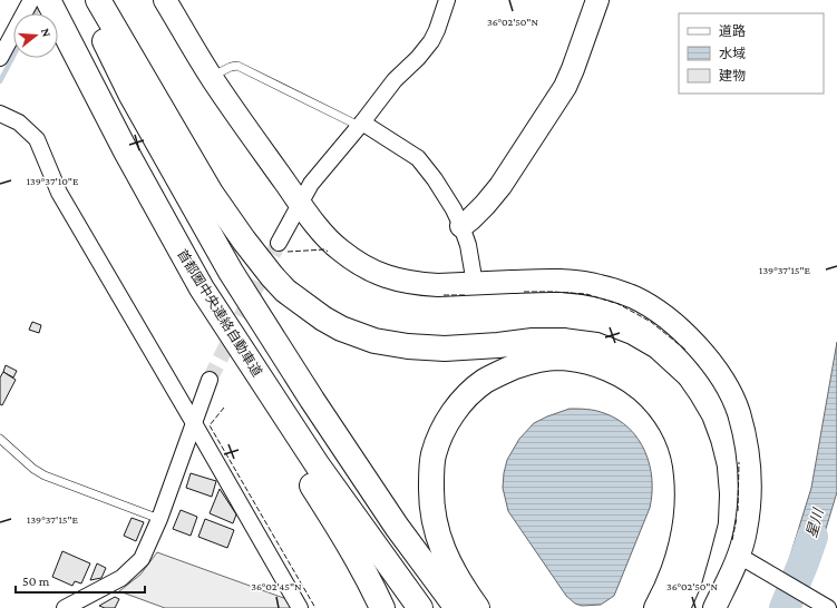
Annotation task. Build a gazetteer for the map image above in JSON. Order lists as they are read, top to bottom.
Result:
{
  "streets": {
    "highway": ["首都圏中央連絡自動車道"]
  },
  "water": ["星川"],
  "legend": ["道路", "水域", "建物"],
  "scale_bar": "50 m",
  "north": "right",
  "coordinates": [
    "36°02'50\"N",
    "139°37'10\"E",
    "139°37'15\"E",
    "36°02'45\"N"
  ]
}
